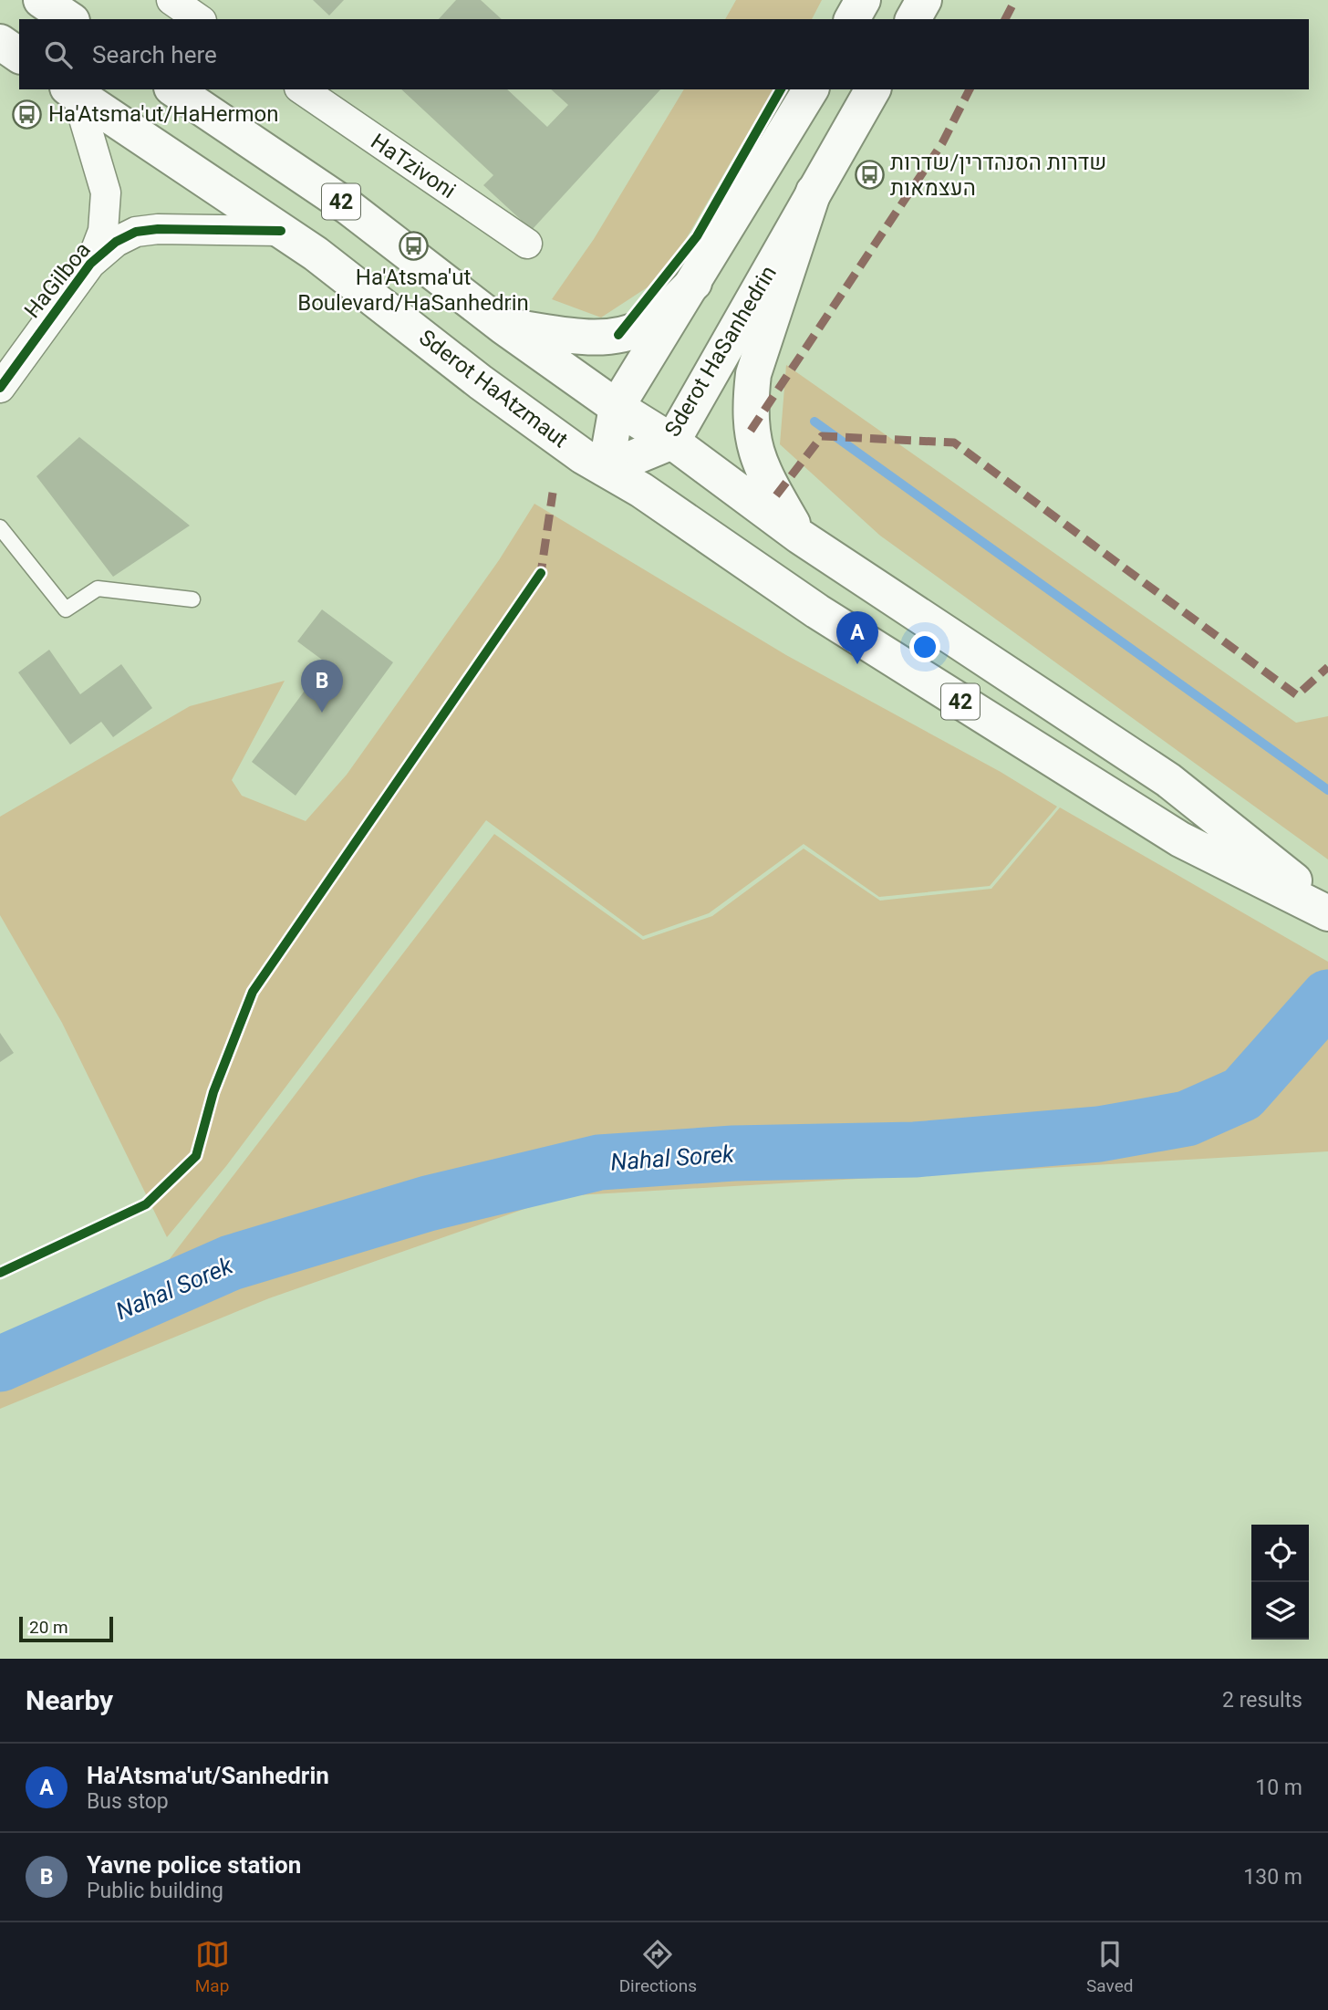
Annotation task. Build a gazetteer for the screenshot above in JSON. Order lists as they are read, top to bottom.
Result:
{
  "streets": {
    "main road": ["42", "Sderot HaSanhedrin", "Sderot HaAtzmaut"],
    "street": ["HaTzivoni", "HaGilboa"]
  },
  "crossings": [
    ["42", "Sderot HaSanhedrin"],
    ["42", "Sderot HaAtzmaut"],
    ["HaGilboa", "Sderot HaAtzmaut"],
    ["Sderot HaSanhedrin", "Sderot HaAtzmaut"]
  ],
  "water": ["Nahal Sorek"],
  "places": {
    "bus stop": ["Ha'Atsma'ut/HaHermon", "שדרות הסנהדרין/שדרות העצמאות", "Ha'Atsma'ut Boulevard/HaSanhedrin"]
  },
  "scale_bar": "20 m",
  "page": {
    "search": "Search here",
    "pins": ["A", "B"],
    "scale": "20 m",
    "heading": ["Nearby", "2 results"],
    "list": [
      {
        "mark": "A",
        "name": "Ha'Atsma'ut/Sanhedrin",
        "note": "Bus stop",
        "value": "10 m"
      },
      {
        "mark": "B",
        "name": "Yavne police station",
        "note": "Public building",
        "value": "130 m"
      }
    ],
    "nav": ["Map", "Directions", "Saved"]
  }
}
